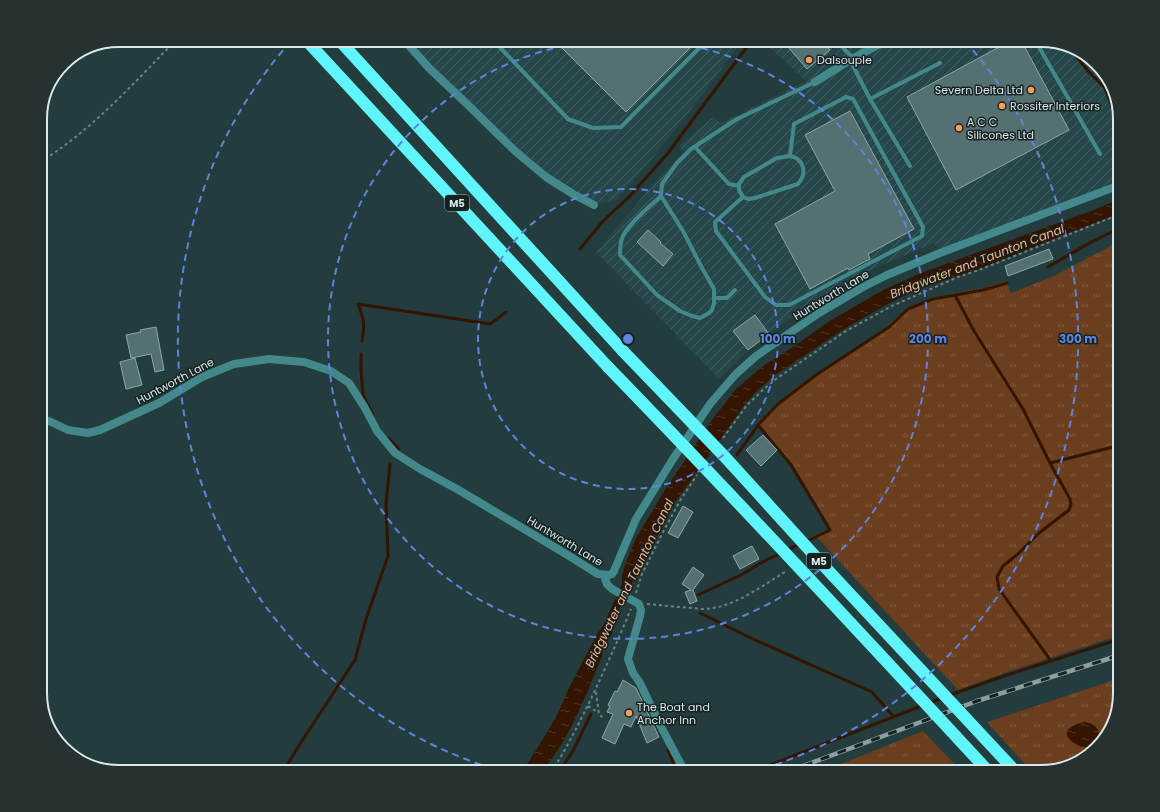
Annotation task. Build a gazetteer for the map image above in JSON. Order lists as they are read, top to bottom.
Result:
{
  "streets": {
    "highway": ["M5"],
    "street": ["Huntworth Lane"]
  },
  "water": ["Bridgwater and Taunton Canal"],
  "places": [
    "Dalsouple",
    "Severn Delta Ltd",
    "Rossiter Interiors",
    "A C C Silicones Ltd",
    "The Boat and Anchor Inn"
  ],
  "rings": ["100 m", "200 m", "300 m"]
}
